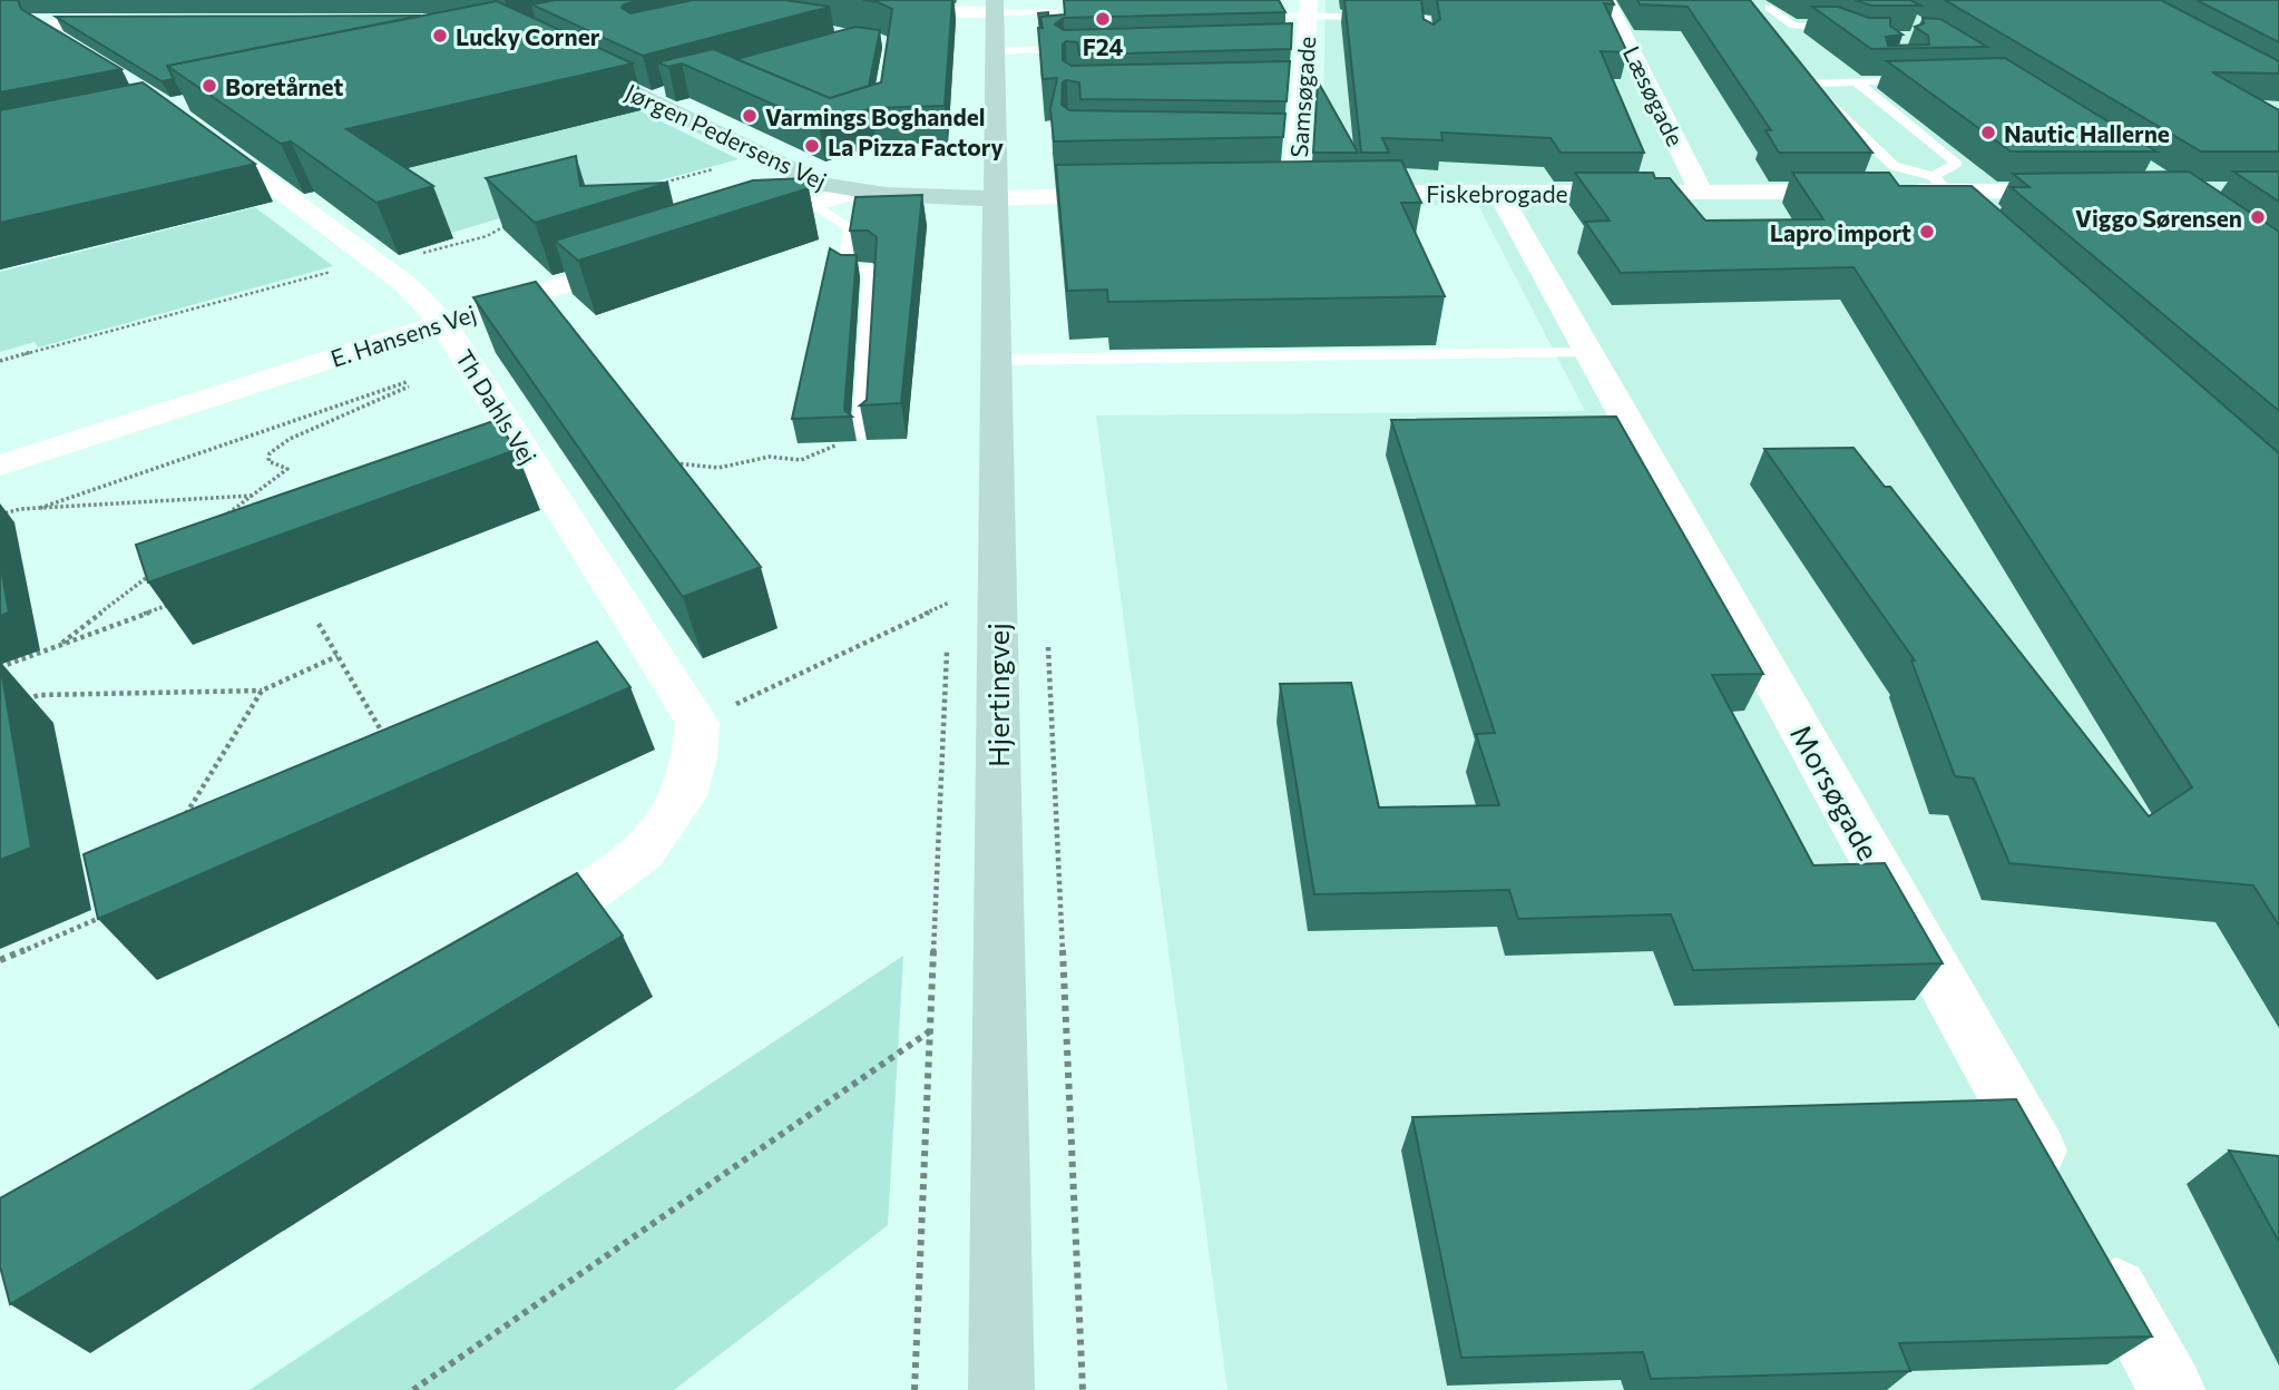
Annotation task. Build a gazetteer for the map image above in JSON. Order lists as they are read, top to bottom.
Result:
{
  "streets": {
    "main road": ["Jørgen Pedersens Vej", "Hjertingvej"],
    "street": [
      "Læsøgade",
      "Samsøgade",
      "Fiskebrogade",
      "E. Hansens Vej",
      "Th Dahls Vej",
      "Morsøgade"
    ]
  },
  "crossings": [
    ["Læsøgade", "Fiskebrogade"],
    ["Samsøgade", "Fiskebrogade"],
    ["Jørgen Pedersens Vej", "Hjertingvej"],
    ["Fiskebrogade", "Morsøgade"],
    ["E. Hansens Vej", "Th Dahls Vej"]
  ],
  "places": [
    "F24",
    "Lucky Corner",
    "Boretårnet",
    "Varmings Boghandel",
    "Nautic Hallerne",
    "La Pizza Factory",
    "Viggo Sørensen",
    "Lapro import"
  ]
}
